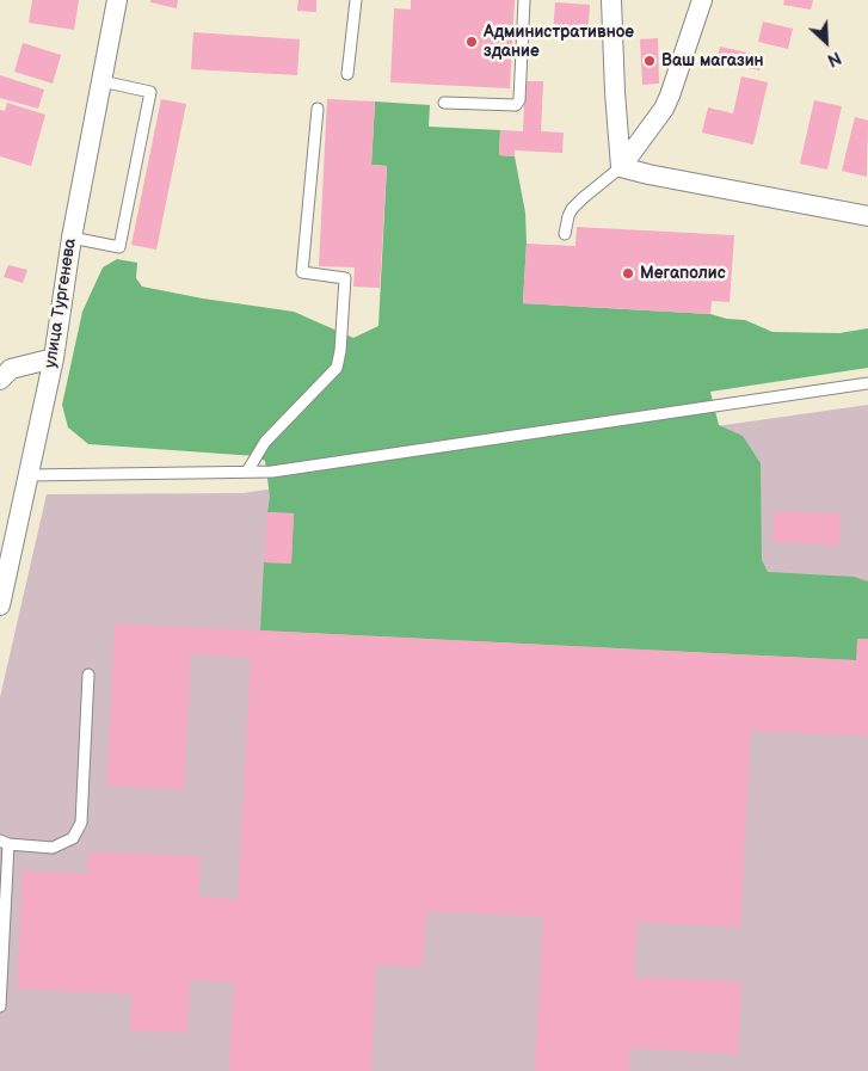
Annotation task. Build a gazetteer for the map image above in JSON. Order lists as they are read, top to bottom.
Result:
{
  "streets": {
    "street": ["улица Тургенева"]
  },
  "places": ["Административное здание", "Ваш магазин", "Мегаполис"],
  "north": "bottom right"
}
